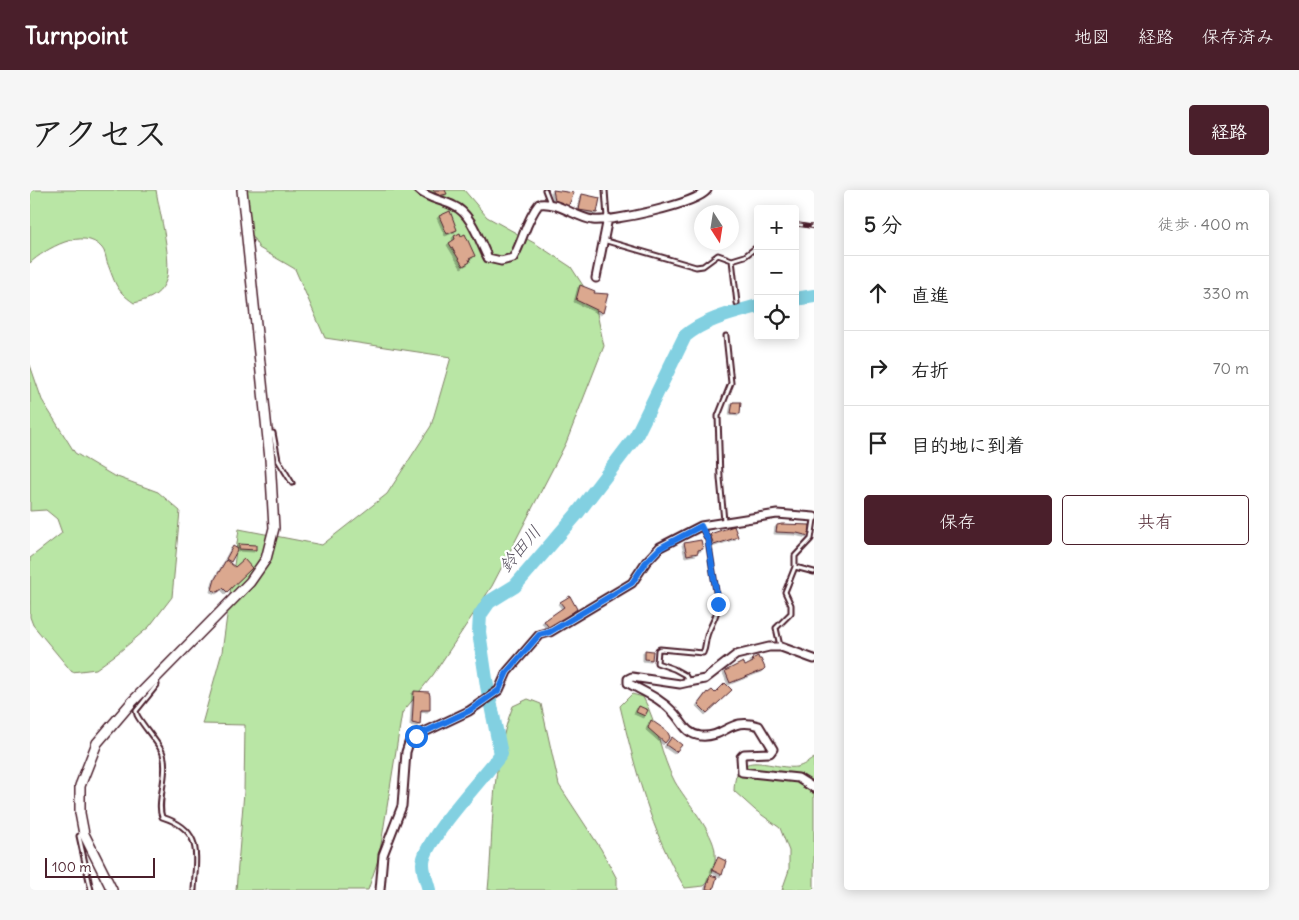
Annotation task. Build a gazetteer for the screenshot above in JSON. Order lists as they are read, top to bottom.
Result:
{
  "water": ["鈴田川"],
  "scale_bar": "100 m",
  "north": "bottom",
  "page": {
    "header": "Turnpoint",
    "nav": ["地図", "経路", "保存済み"],
    "title": "アクセス",
    "buttons": [
      "経路",
      ["保存", "共有"]
    ],
    "heading": ["5 分", "徒歩 · 400 m"],
    "map_buttons": ["+", "−"],
    "list": [
      ["直進", "330 m"],
      ["右折", "70 m"],
      "目的地に到着"
    ],
    "scale": "100 m"
  }
}
